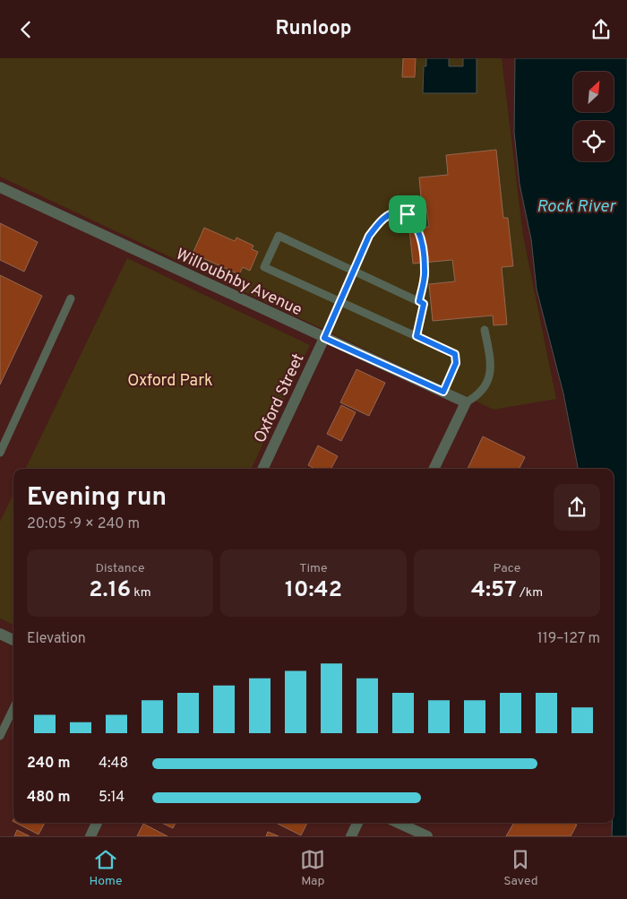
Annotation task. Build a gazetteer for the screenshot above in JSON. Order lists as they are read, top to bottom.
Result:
{
  "streets": {
    "street": ["Willoubhby Avenue", "Oxford Street"]
  },
  "crossings": [
    ["Willoubhby Avenue", "Oxford Street"]
  ],
  "water": ["Rock River"],
  "parks": ["Oxford Park"],
  "north": "top right",
  "page": {
    "header": "Runloop",
    "heading": ["Evening run", "20:05 · 9 × 240 m"],
    "stats": [
      ["Distance", "2.16 km"],
      ["Time", "10:42"],
      ["Pace", "4:57 /km"]
    ],
    "chart": ["Elevation", "119–127 m"],
    "list": [
      {
        "name": "240 m",
        "note": "4:48"
      },
      {
        "name": "480 m",
        "note": "5:14"
      }
    ],
    "tabs": ["Home", "Map", "Saved"]
  }
}
